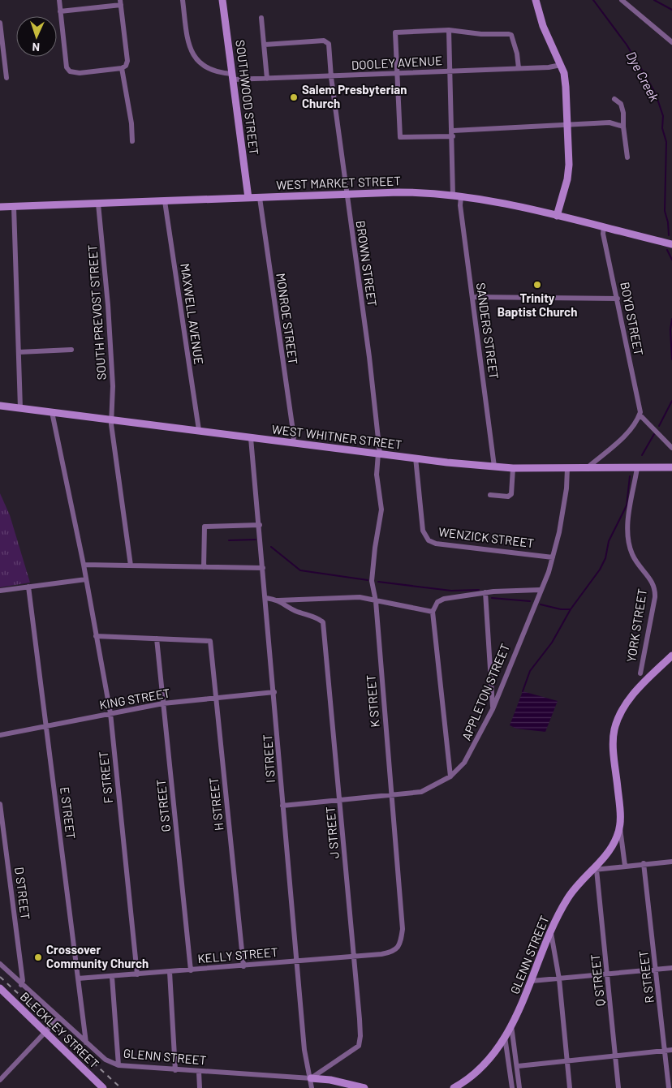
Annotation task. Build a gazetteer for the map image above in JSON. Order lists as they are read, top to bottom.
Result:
{
  "streets": {
    "street": [
      "DOOLEY AVENUE",
      "SOUTHWOOD STREET",
      "WEST MARKET STREET",
      "BROWN STREET",
      "SOUTH PREVOST STREET",
      "MAXWELL AVENUE",
      "MONROE STREET",
      "BOYD STREET",
      "SANDERS STREET",
      "WEST WHITNER STREET",
      "WENZICK STREET",
      "YORK STREET",
      "APPLETON STREET",
      "KING STREET",
      "K STREET",
      "I STREET",
      "F STREET",
      "H STREET",
      "G STREET",
      "E STREET",
      "J STREET",
      "D STREET",
      "GLENN STREET",
      "KELLY STREET",
      "R STREET",
      "Q STREET",
      "BLECKLEY STREET"
    ]
  },
  "crossings": [
    ["DOOLEY AVENUE", "SOUTHWOOD STREET"],
    ["DOOLEY AVENUE", "BROWN STREET"],
    ["SOUTHWOOD STREET", "WEST MARKET STREET"],
    ["WEST MARKET STREET", "BROWN STREET"],
    ["WEST MARKET STREET", "SOUTH PREVOST STREET"],
    ["WEST MARKET STREET", "MAXWELL AVENUE"],
    ["WEST MARKET STREET", "MONROE STREET"],
    ["WEST MARKET STREET", "BOYD STREET"],
    ["WEST MARKET STREET", "SANDERS STREET"],
    ["BROWN STREET", "WEST WHITNER STREET"],
    ["BROWN STREET", "K STREET"],
    ["SOUTH PREVOST STREET", "WEST WHITNER STREET"],
    ["MAXWELL AVENUE", "WEST WHITNER STREET"],
    ["MONROE STREET", "WEST WHITNER STREET"],
    ["SANDERS STREET", "WEST WHITNER STREET"],
    ["WEST WHITNER STREET", "WENZICK STREET"],
    ["WEST WHITNER STREET", "YORK STREET"],
    ["WEST WHITNER STREET", "APPLETON STREET"],
    ["WEST WHITNER STREET", "K STREET"],
    ["WEST WHITNER STREET", "I STREET"],
    ["WEST WHITNER STREET", "F STREET"],
    ["WENZICK STREET", "APPLETON STREET"],
    ["APPLETON STREET", "K STREET"],
    ["APPLETON STREET", "I STREET"],
    ["APPLETON STREET", "J STREET"],
    ["KING STREET", "I STREET"],
    ["KING STREET", "F STREET"],
    ["KING STREET", "H STREET"],
    ["KING STREET", "G STREET"],
    ["KING STREET", "E STREET"],
    ["K STREET", "KELLY STREET"],
    ["I STREET", "J STREET"],
    ["I STREET", "GLENN STREET"],
    ["I STREET", "KELLY STREET"],
    ["F STREET", "KELLY STREET"],
    ["H STREET", "G STREET"],
    ["H STREET", "KELLY STREET"],
    ["G STREET", "KELLY STREET"],
    ["E STREET", "GLENN STREET"],
    ["E STREET", "KELLY STREET"],
    ["J STREET", "GLENN STREET"],
    ["J STREET", "KELLY STREET"],
    ["D STREET", "GLENN STREET"],
    ["GLENN STREET", "Q STREET"]
  ],
  "water": ["Dye Creek"],
  "places": ["Salem Presbyterian Church", "Trinity Baptist Church", "Crossover Community Church"],
  "north": "bottom"
}
